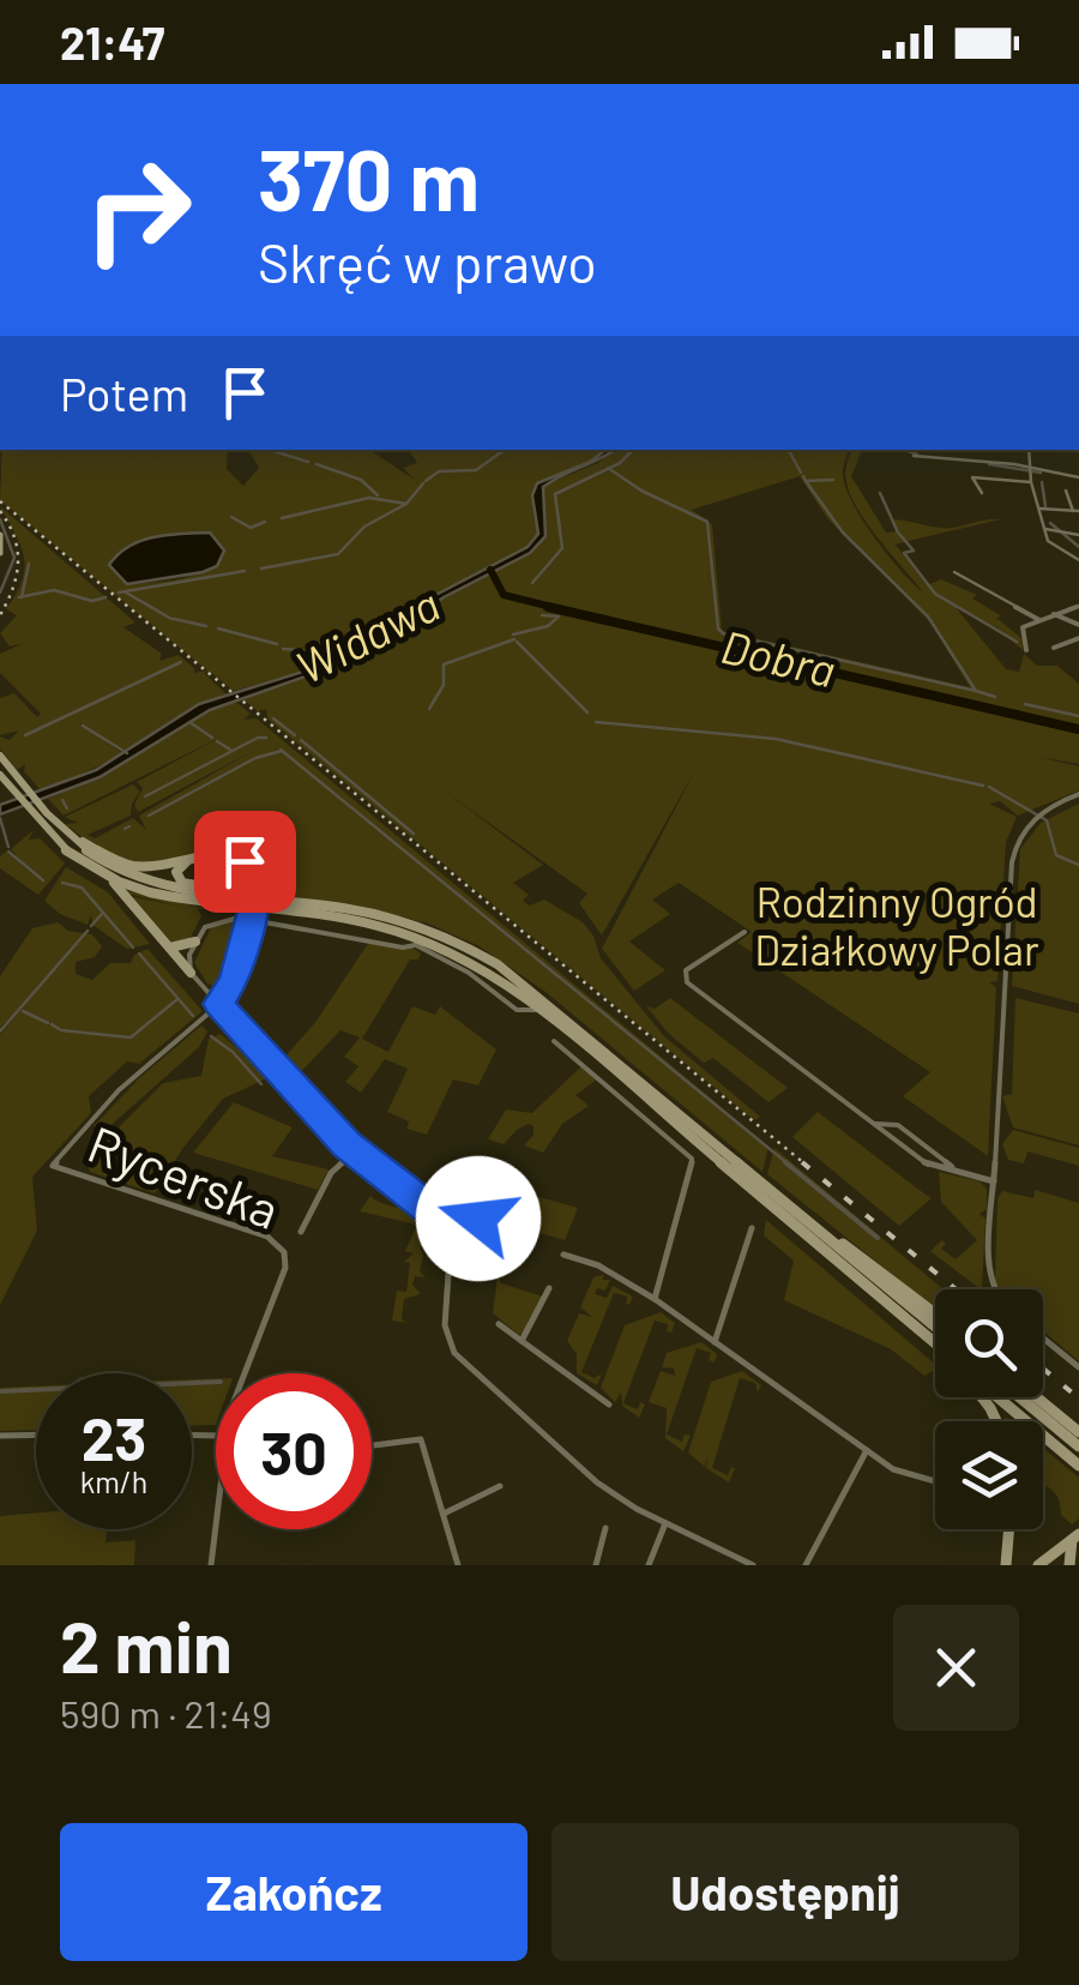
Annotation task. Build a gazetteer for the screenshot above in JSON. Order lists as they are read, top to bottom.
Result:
{
  "streets": {
    "street": ["Rycerska"]
  },
  "water": ["Widawa", "Dobra"],
  "parks": ["Rodzinny Ogród Działkowy Polar"],
  "page": {
    "status": "21:47",
    "turn": ["370 m", "Skręć w prawo"],
    "then": "Potem",
    "speed": "23 km/h",
    "limit": "30",
    "heading": ["2 min", "590 m · 21:49"],
    "buttons": ["Zakończ", "Udostępnij"]
  }
}
